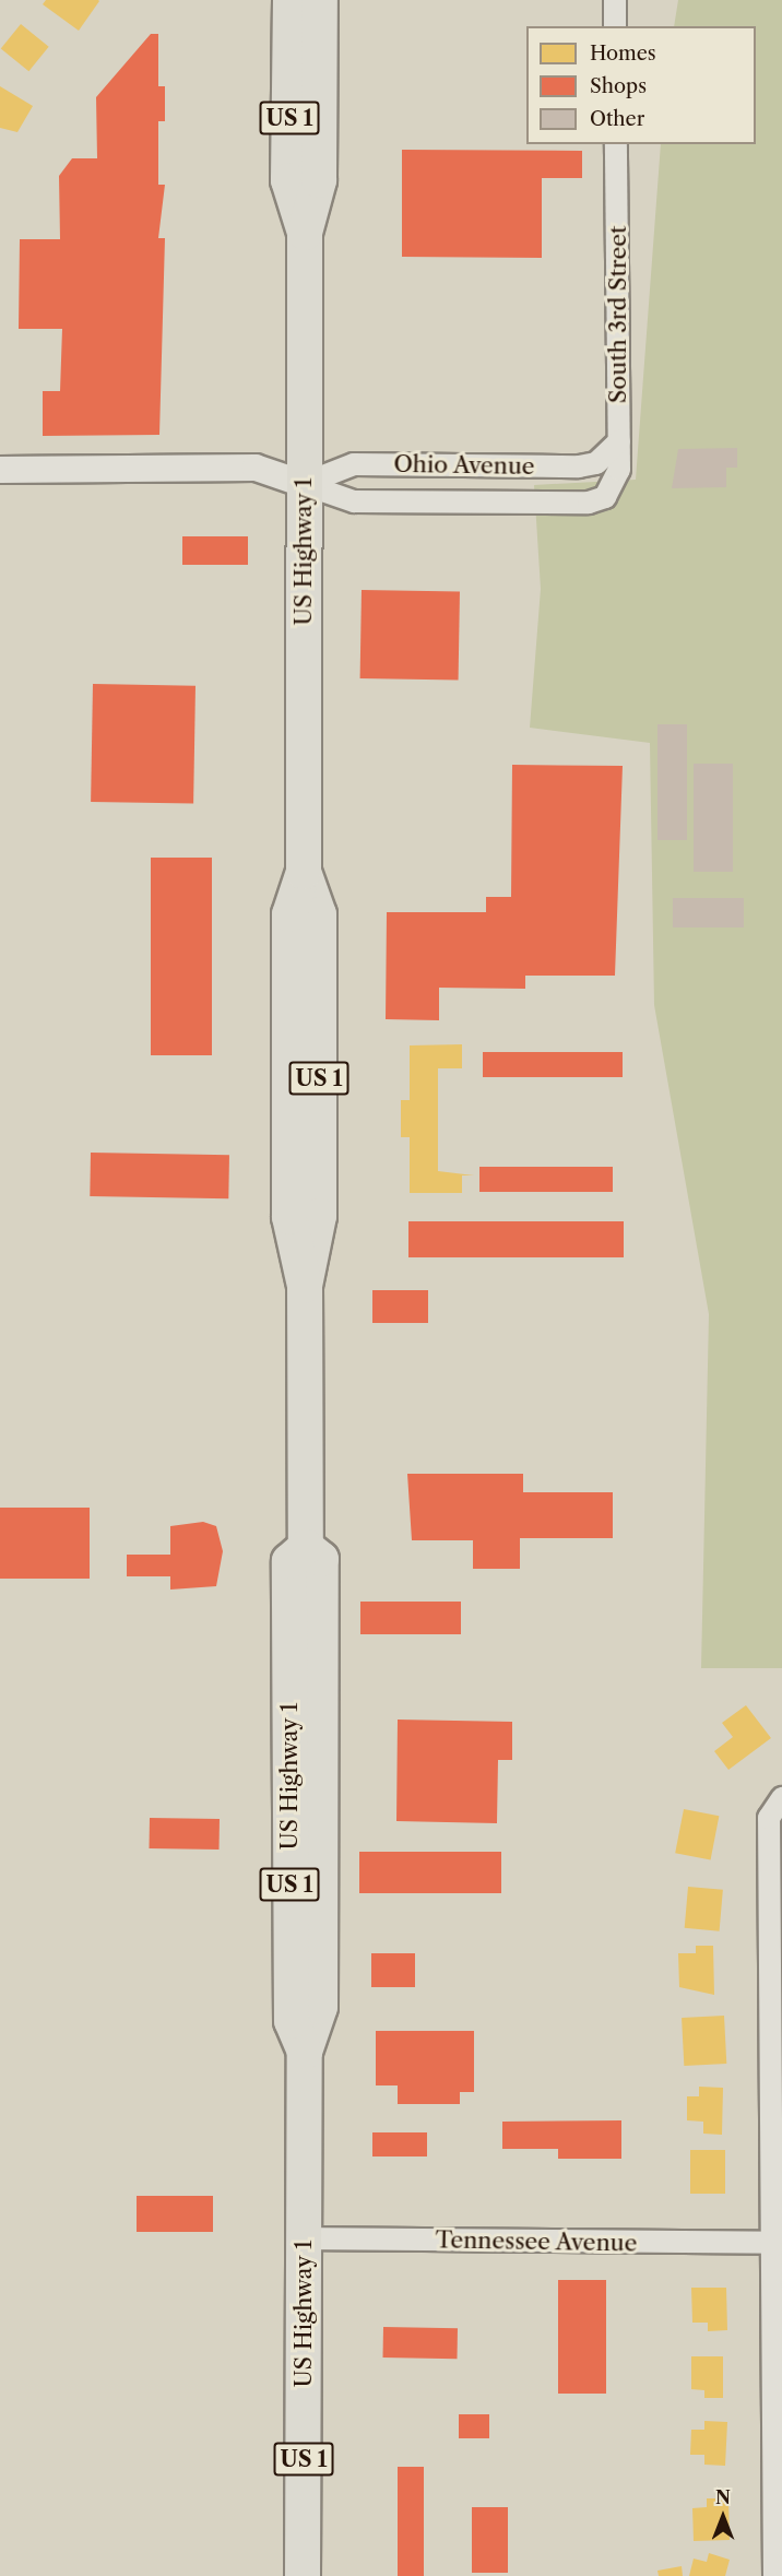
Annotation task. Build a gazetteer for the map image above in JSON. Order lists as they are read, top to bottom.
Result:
{
  "streets": {
    "main road": ["US 1", "US Highway 1"],
    "street": ["South 3rd Street", "Ohio Avenue", "Tennessee Avenue"]
  },
  "crossings": [
    ["South 3rd Street", "Ohio Avenue"],
    ["Ohio Avenue", "US Highway 1"],
    ["US Highway 1", "Tennessee Avenue"]
  ],
  "legend": ["Homes", "Shops", "Other"],
  "north": "top"
}
